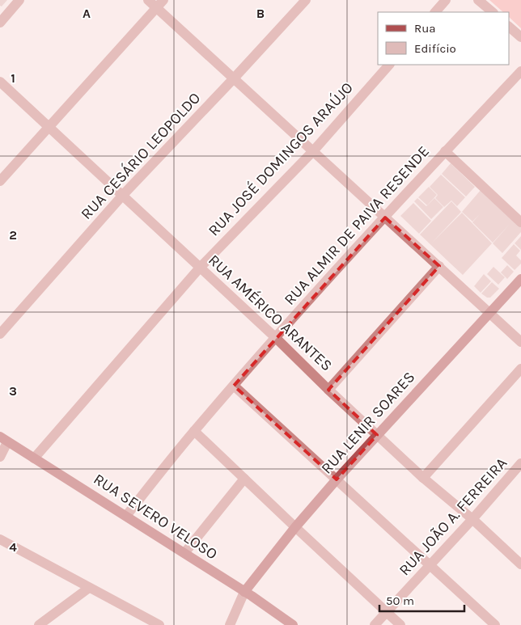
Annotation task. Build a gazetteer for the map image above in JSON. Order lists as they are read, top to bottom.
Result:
{
  "streets": {
    "street": [
      "RUA CESÁRIO LEOPOLDO",
      "RUA JOSÉ DOMINGOS ARAÚJO",
      "RUA ALMIR DE PAIVA RESENDE",
      "RUA AMÉRICO ARANTES",
      "RUA LENIR SOARES",
      "RUA SEVERO VELOSO",
      "RUA JOÃO A. FERREIRA"
    ]
  },
  "crossings": [
    ["RUA CESÁRIO LEOPOLDO", "RUA AMÉRICO ARANTES"],
    ["RUA JOSÉ DOMINGOS ARAÚJO", "RUA AMÉRICO ARANTES"],
    ["RUA JOSÉ DOMINGOS ARAÚJO", "RUA SEVERO VELOSO"],
    ["RUA ALMIR DE PAIVA RESENDE", "RUA AMÉRICO ARANTES"],
    ["RUA ALMIR DE PAIVA RESENDE", "RUA SEVERO VELOSO"],
    ["RUA AMÉRICO ARANTES", "RUA LENIR SOARES"],
    ["RUA AMÉRICO ARANTES", "RUA JOÃO A. FERREIRA"],
    ["RUA LENIR SOARES", "RUA SEVERO VELOSO"]
  ],
  "legend": ["Rua", "Edifício"],
  "scale_bar": "50 m",
  "grid": {
    "columns": ["A", "B"],
    "rows": [
      "1",
      "2",
      "3",
      "4"
    ]
  }
}
